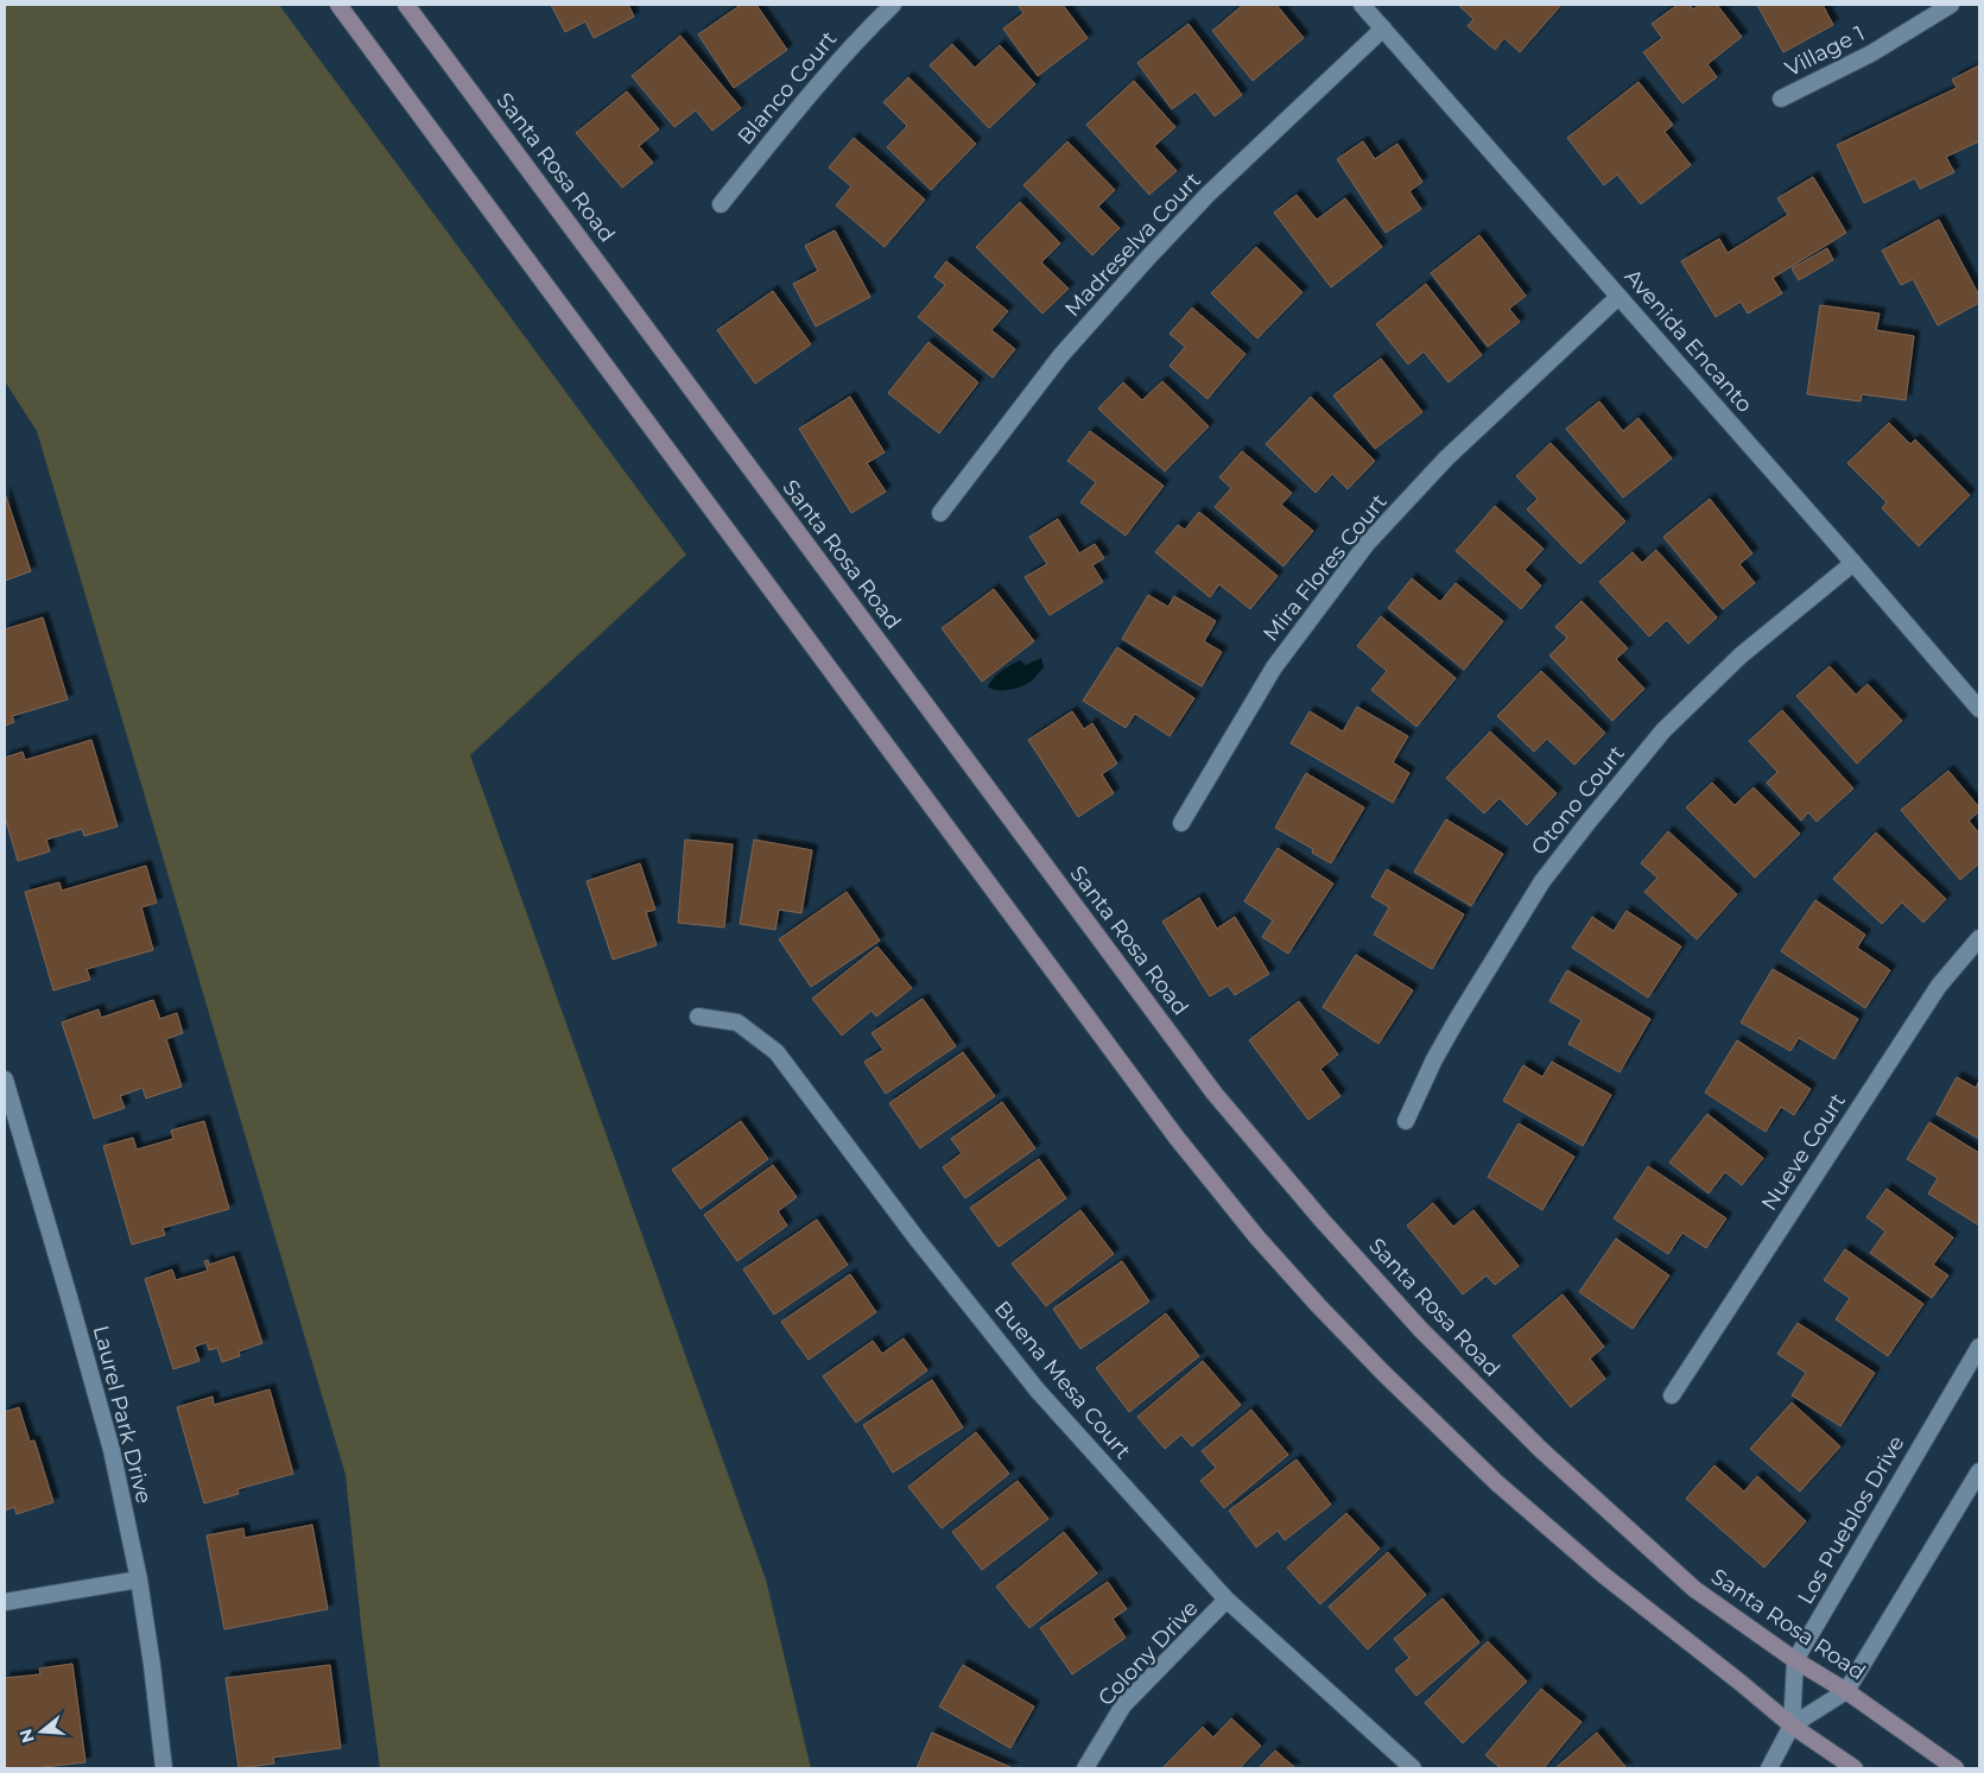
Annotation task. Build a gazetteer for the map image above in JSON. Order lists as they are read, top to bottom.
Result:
{
  "streets": {
    "main road": ["Santa Rosa Road"],
    "street": [
      "Village 1",
      "Blanco Court",
      "Madreselva Court",
      "Avenida Encanto",
      "Mira Flores Court",
      "Otono Court",
      "Nueve Court",
      "Buena Mesa Court",
      "Laurel Park Drive",
      "Los Pueblos Drive",
      "Colony Drive"
    ]
  },
  "crossings": [
    ["Santa Rosa Road", "Los Pueblos Drive"],
    ["Madreselva Court", "Avenida Encanto"],
    ["Avenida Encanto", "Mira Flores Court"],
    ["Avenida Encanto", "Otono Court"],
    ["Buena Mesa Court", "Colony Drive"]
  ],
  "north": "left"
}
